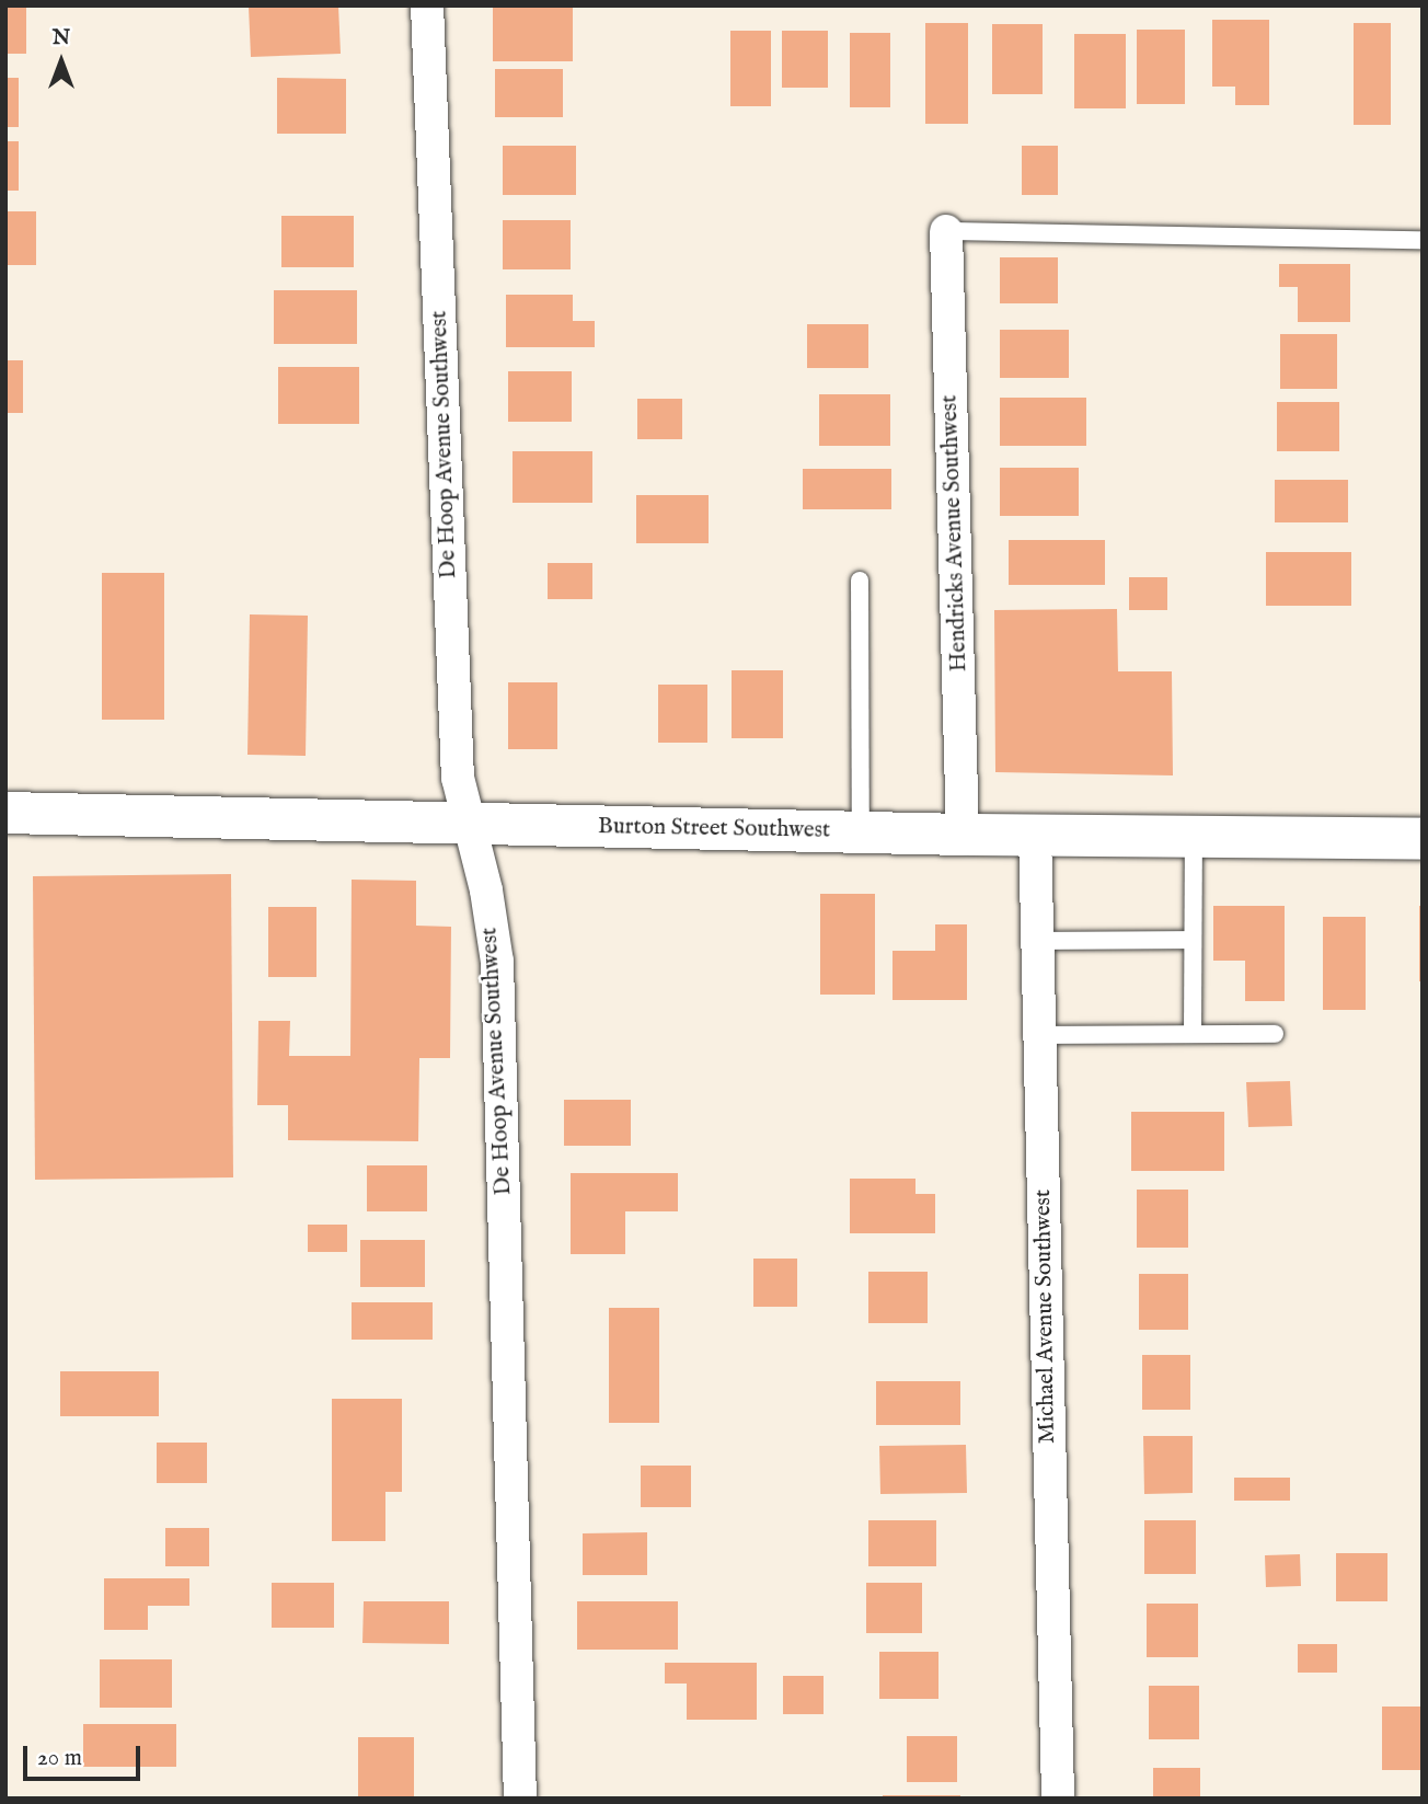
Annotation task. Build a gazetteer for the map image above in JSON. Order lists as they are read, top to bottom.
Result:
{
  "streets": {
    "main road": ["Burton Street Southwest"],
    "street": ["De Hoop Avenue Southwest", "Hendricks Avenue Southwest", "Michael Avenue Southwest"]
  },
  "crossings": [
    ["De Hoop Avenue Southwest", "Burton Street Southwest"],
    ["Hendricks Avenue Southwest", "Burton Street Southwest"],
    ["Burton Street Southwest", "Michael Avenue Southwest"]
  ],
  "scale_bar": "20 m",
  "north": "top"
}
